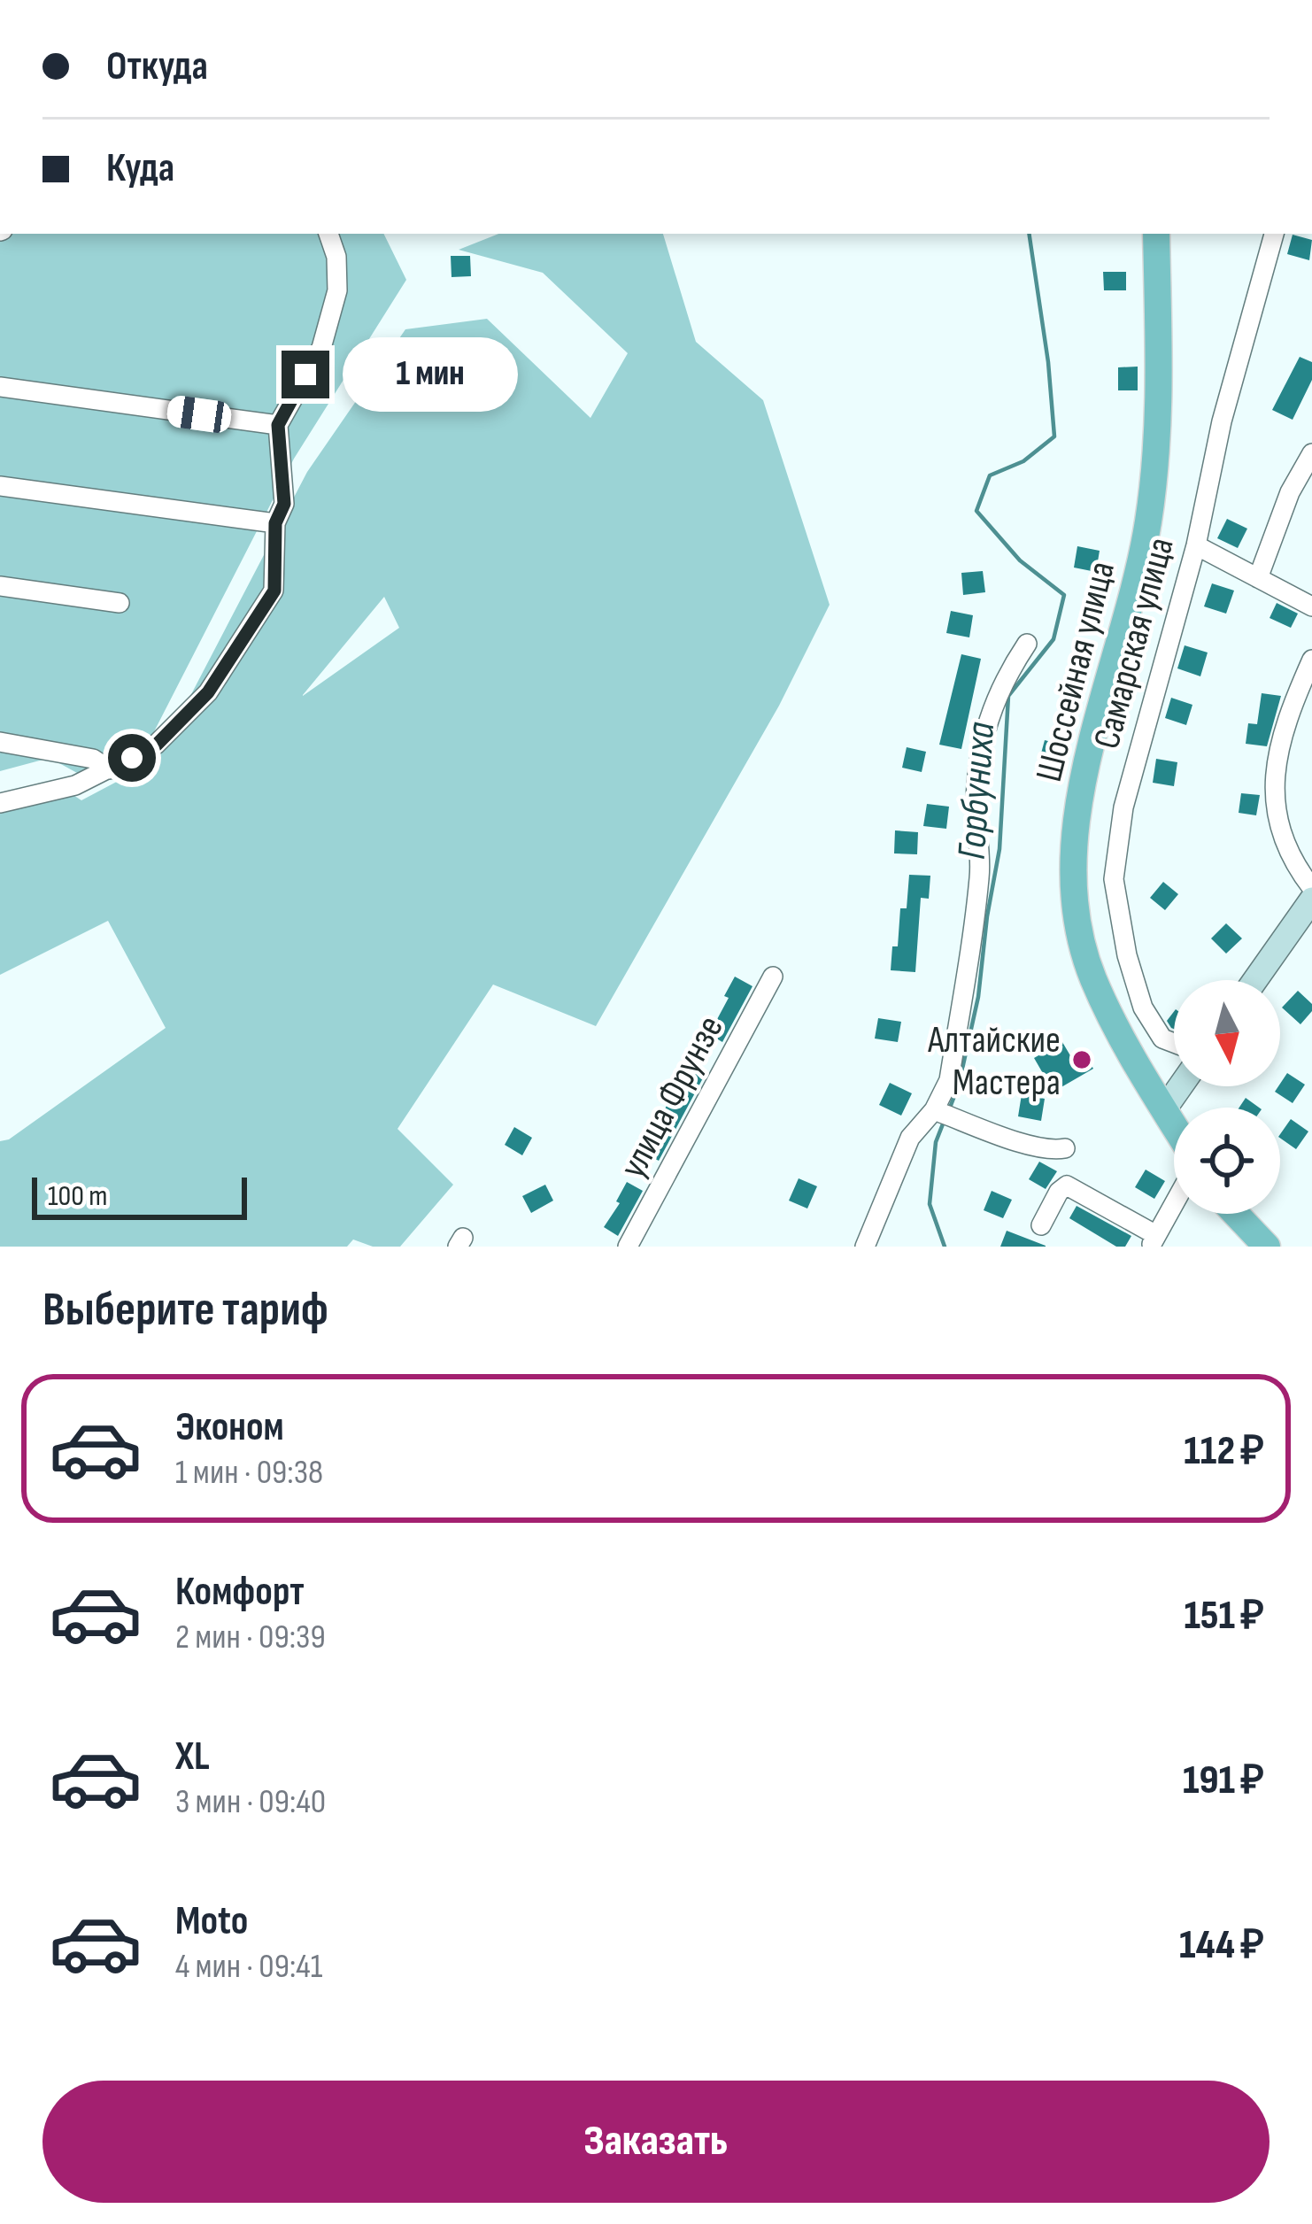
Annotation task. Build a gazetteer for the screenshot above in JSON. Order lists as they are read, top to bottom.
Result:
{
  "streets": {
    "main road": ["Шоссейная улица"],
    "street": ["Самарская улица", "улица Фрунзе"]
  },
  "water": ["Горбуниха"],
  "places": ["Алтайские Мастера"],
  "scale_bar": "100 m",
  "north": "bottom",
  "page": {
    "banner": ["Откуда", "Куда"],
    "bubble": "1 мин",
    "scale": "100 m",
    "heading": "Выберите тариф",
    "list": [
      {
        "name": "Эконом",
        "note": "1 мин · 09:38",
        "value": "112 ₽"
      },
      {
        "name": "Комфорт",
        "note": "2 мин · 09:39",
        "value": "151 ₽"
      },
      {
        "name": "XL",
        "note": "3 мин · 09:40",
        "value": "191 ₽"
      },
      {
        "name": "Moto",
        "note": "4 мин · 09:41",
        "value": "144 ₽"
      }
    ],
    "buttons": "Заказать"
  }
}
